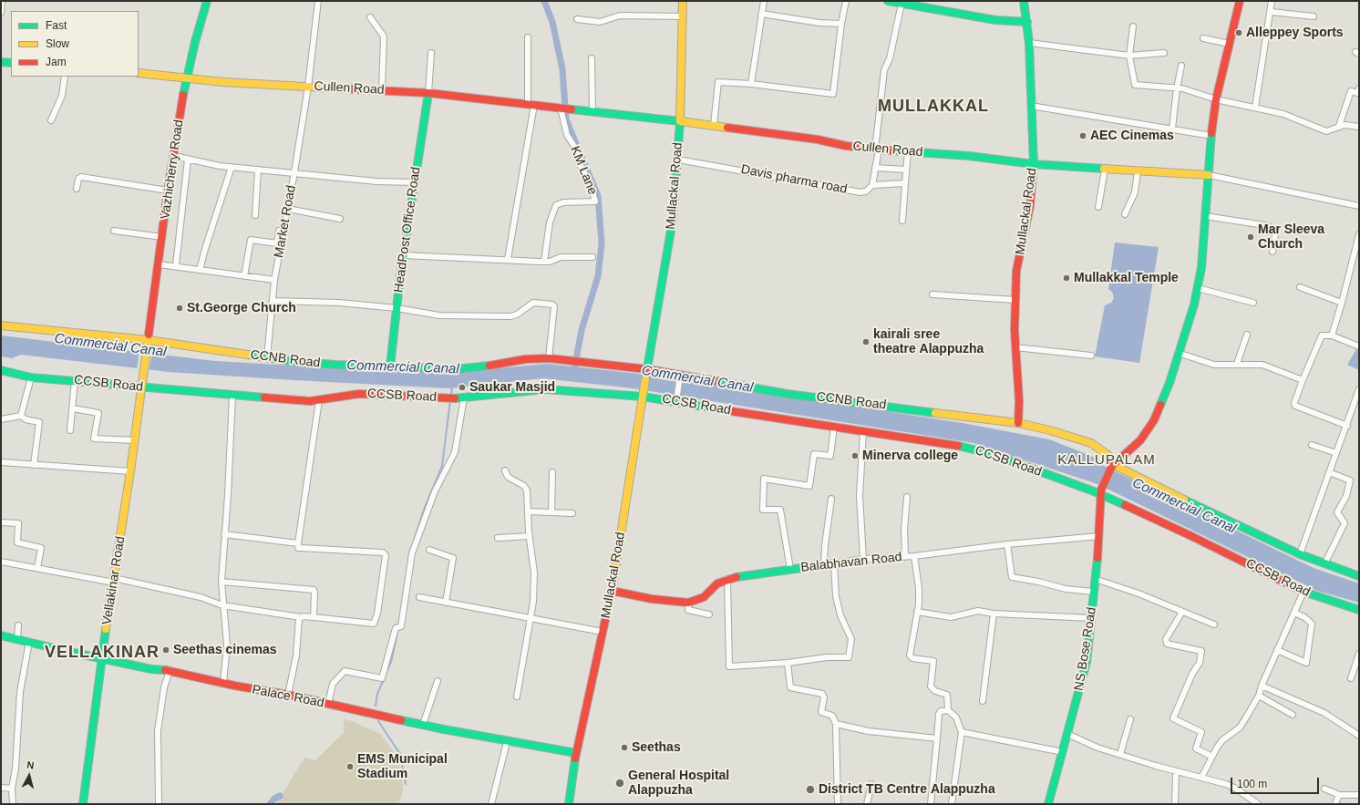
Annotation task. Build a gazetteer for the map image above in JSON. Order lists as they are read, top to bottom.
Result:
{
  "streets": {
    "main road": [
      "Cullen Road",
      "Vazhicherry Road",
      "Mullackal Road",
      "HeadPost Office Road",
      "CCNB Road",
      "CCSB Road",
      "Balabhavan Road",
      "Vellakinar Road",
      "NS Bose Road",
      "Palace Road"
    ],
    "street": ["KM Lane", "Davis pharma road", "Market Road"]
  },
  "crossings": [
    ["Cullen Road", "Vazhicherry Road"],
    ["Cullen Road", "KM Lane"],
    ["Cullen Road", "Mullackal Road"],
    ["Cullen Road", "Market Road"],
    ["Cullen Road", "HeadPost Office Road"],
    ["Vazhicherry Road", "CCNB Road"],
    ["Vazhicherry Road", "Vellakinar Road"],
    ["Davis pharma road", "Mullackal Road"],
    ["Mullackal Road", "CCNB Road"],
    ["Mullackal Road", "CCSB Road"],
    ["Mullackal Road", "Balabhavan Road"],
    ["Mullackal Road", "Palace Road"],
    ["Market Road", "CCNB Road"],
    ["HeadPost Office Road", "CCNB Road"],
    ["CCSB Road", "Vellakinar Road"],
    ["CCSB Road", "NS Bose Road"],
    ["Balabhavan Road", "NS Bose Road"],
    ["Vellakinar Road", "Palace Road"]
  ],
  "districts": ["MULLAKKAL", "KALLUPALAM", "VELLAKINAR"],
  "water": ["Commercial Canal"],
  "places": [
    "Alleppey Sports",
    "AEC Cinemas",
    "Mar Sleeva Church",
    "Mullakkal Temple",
    "St.George Church",
    "kairali sree theatre Alappuzha",
    "Saukar Masjid",
    "Minerva college",
    "Seethas cinemas",
    "Seethas",
    "EMS Municipal Stadium",
    "General Hospital Alappuzha",
    "District TB Centre Alappuzha"
  ],
  "legend": ["Fast", "Slow", "Jam"],
  "scale_bar": "100 m",
  "north": "top"
}
